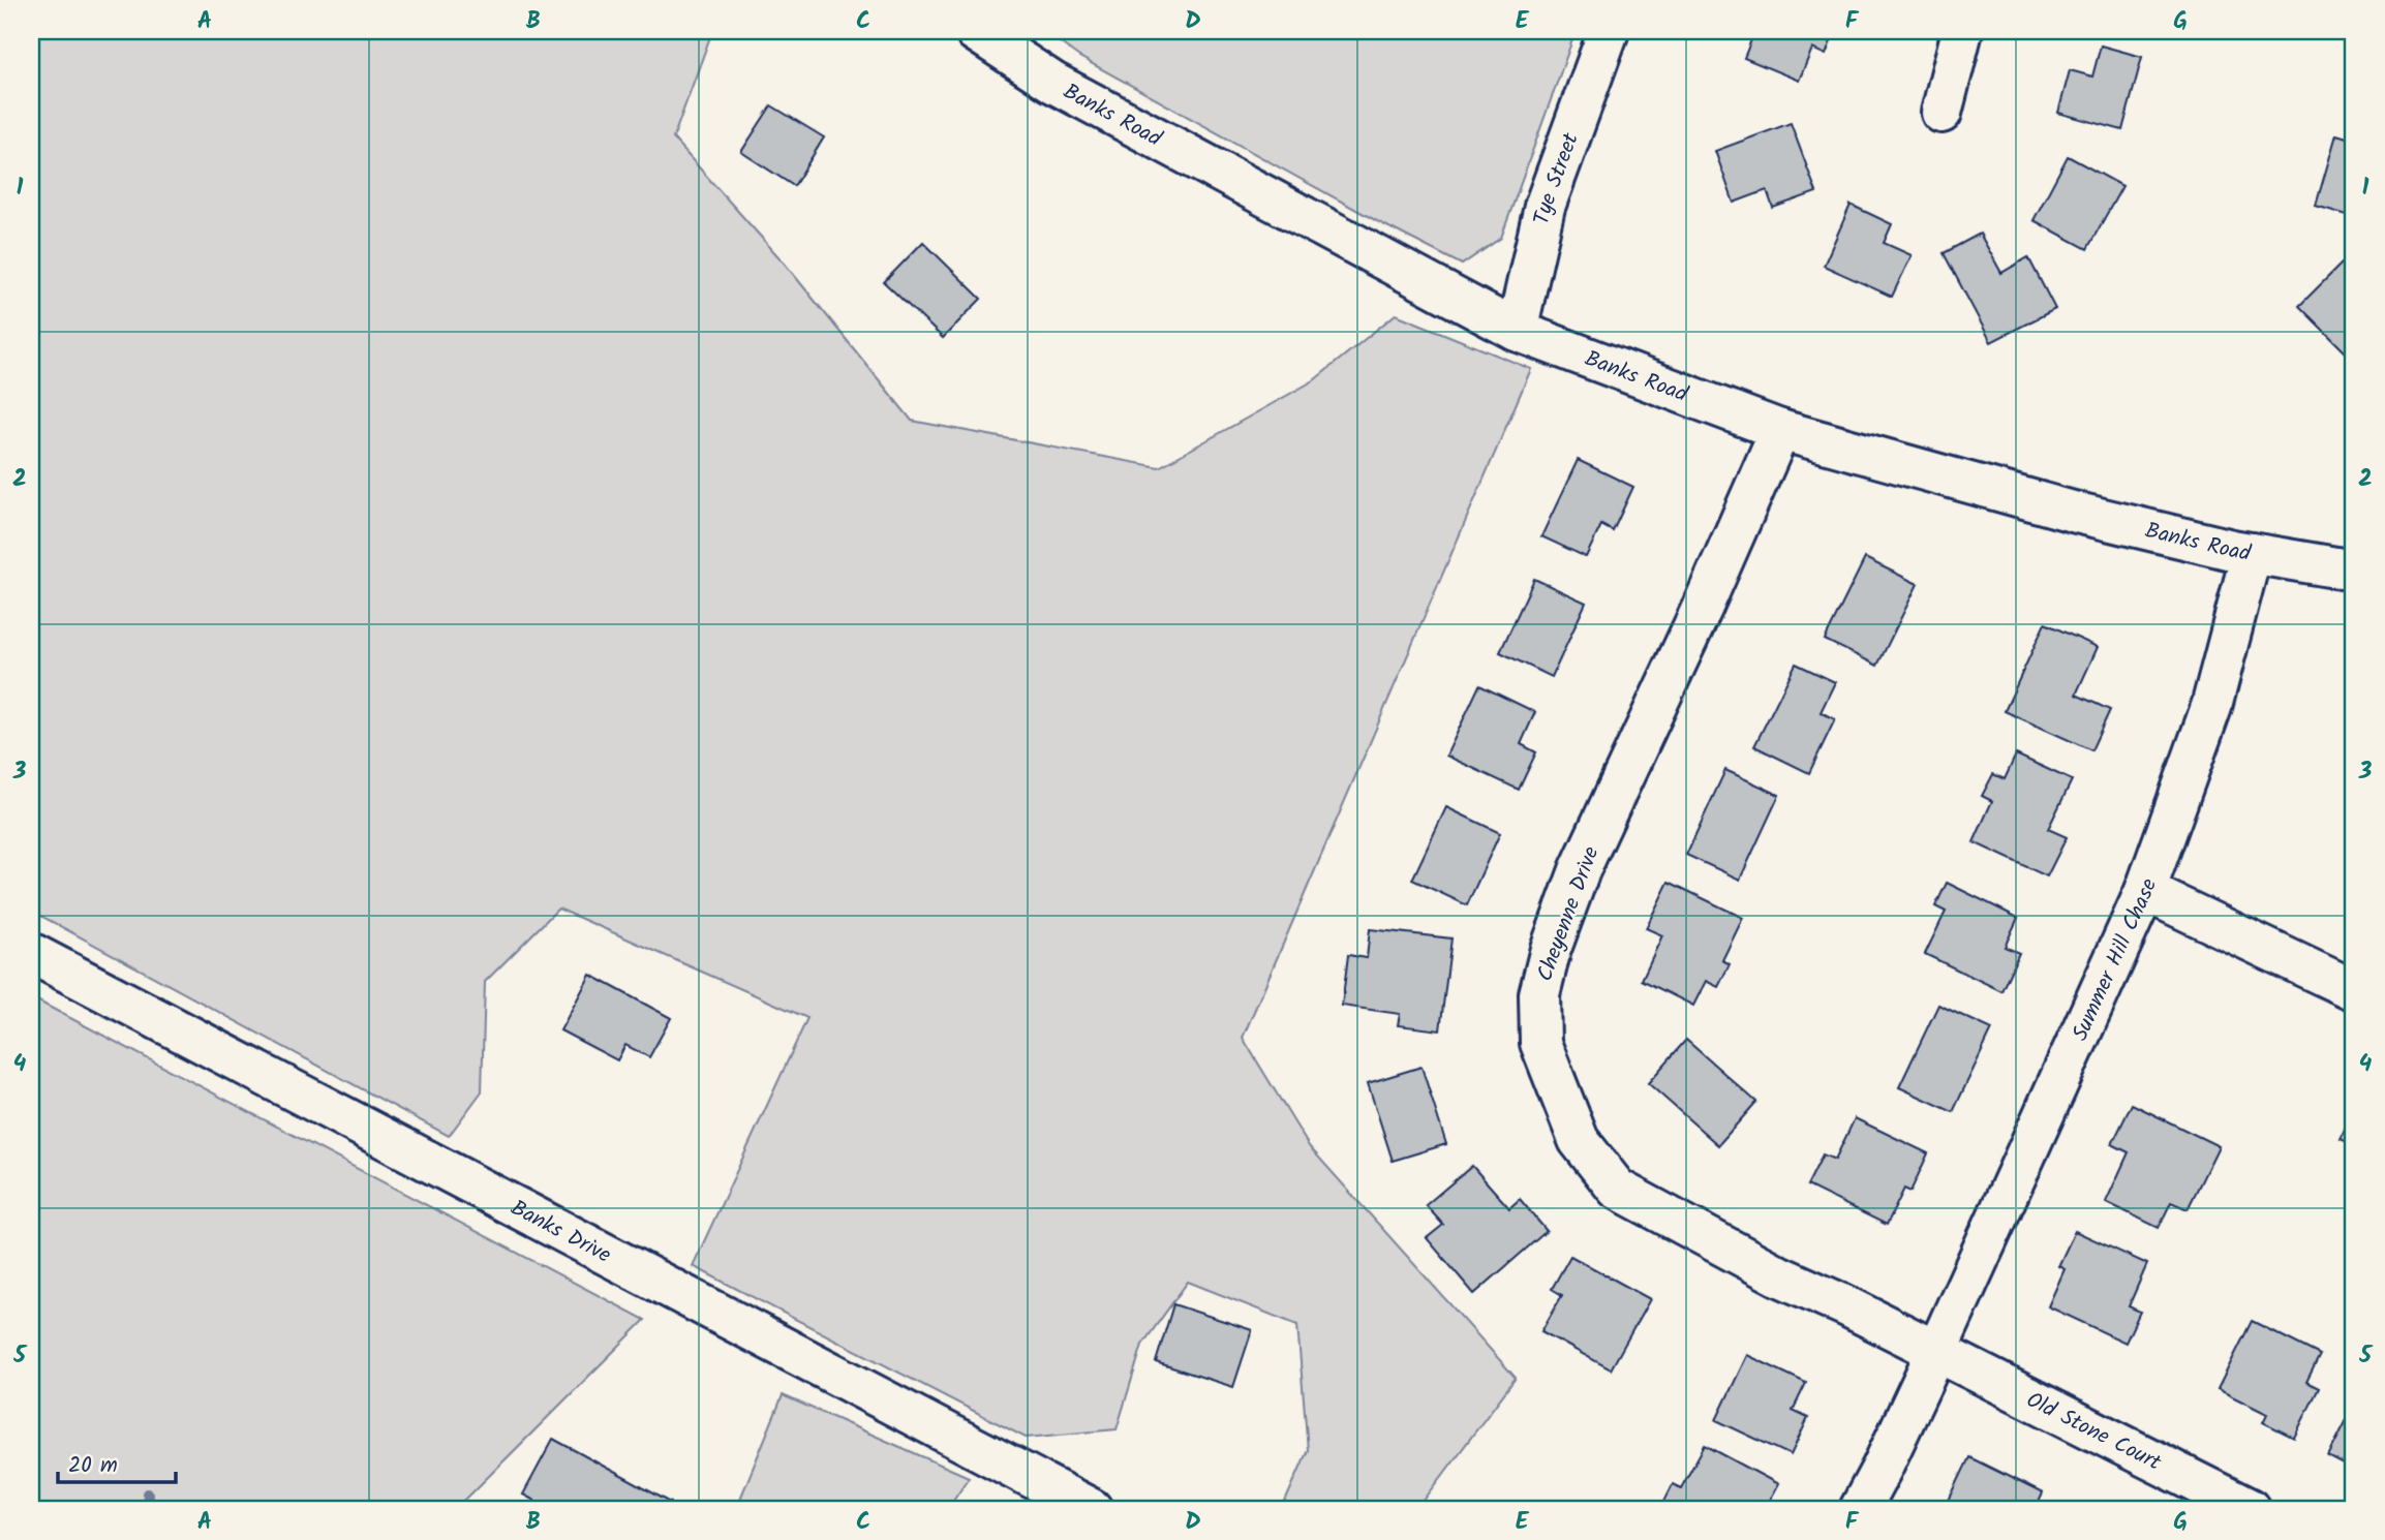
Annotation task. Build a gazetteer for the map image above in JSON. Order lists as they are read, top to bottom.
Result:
{
  "streets": {
    "street": [
      "Banks Road",
      "Tye Street",
      "Cheyenne Drive",
      "Summer Hill Chase",
      "Banks Drive",
      "Old Stone Court"
    ]
  },
  "crossings": [
    ["Banks Road", "Tye Street"],
    ["Banks Road", "Cheyenne Drive"],
    ["Banks Road", "Summer Hill Chase"],
    ["Cheyenne Drive", "Summer Hill Chase"],
    ["Cheyenne Drive", "Old Stone Court"],
    ["Summer Hill Chase", "Old Stone Court"]
  ],
  "scale_bar": "20 m",
  "grid": {
    "columns": [
      "A",
      "B",
      "C",
      "D",
      "E",
      "F",
      "G"
    ],
    "rows": [
      "1",
      "2",
      "3",
      "4",
      "5"
    ]
  }
}
